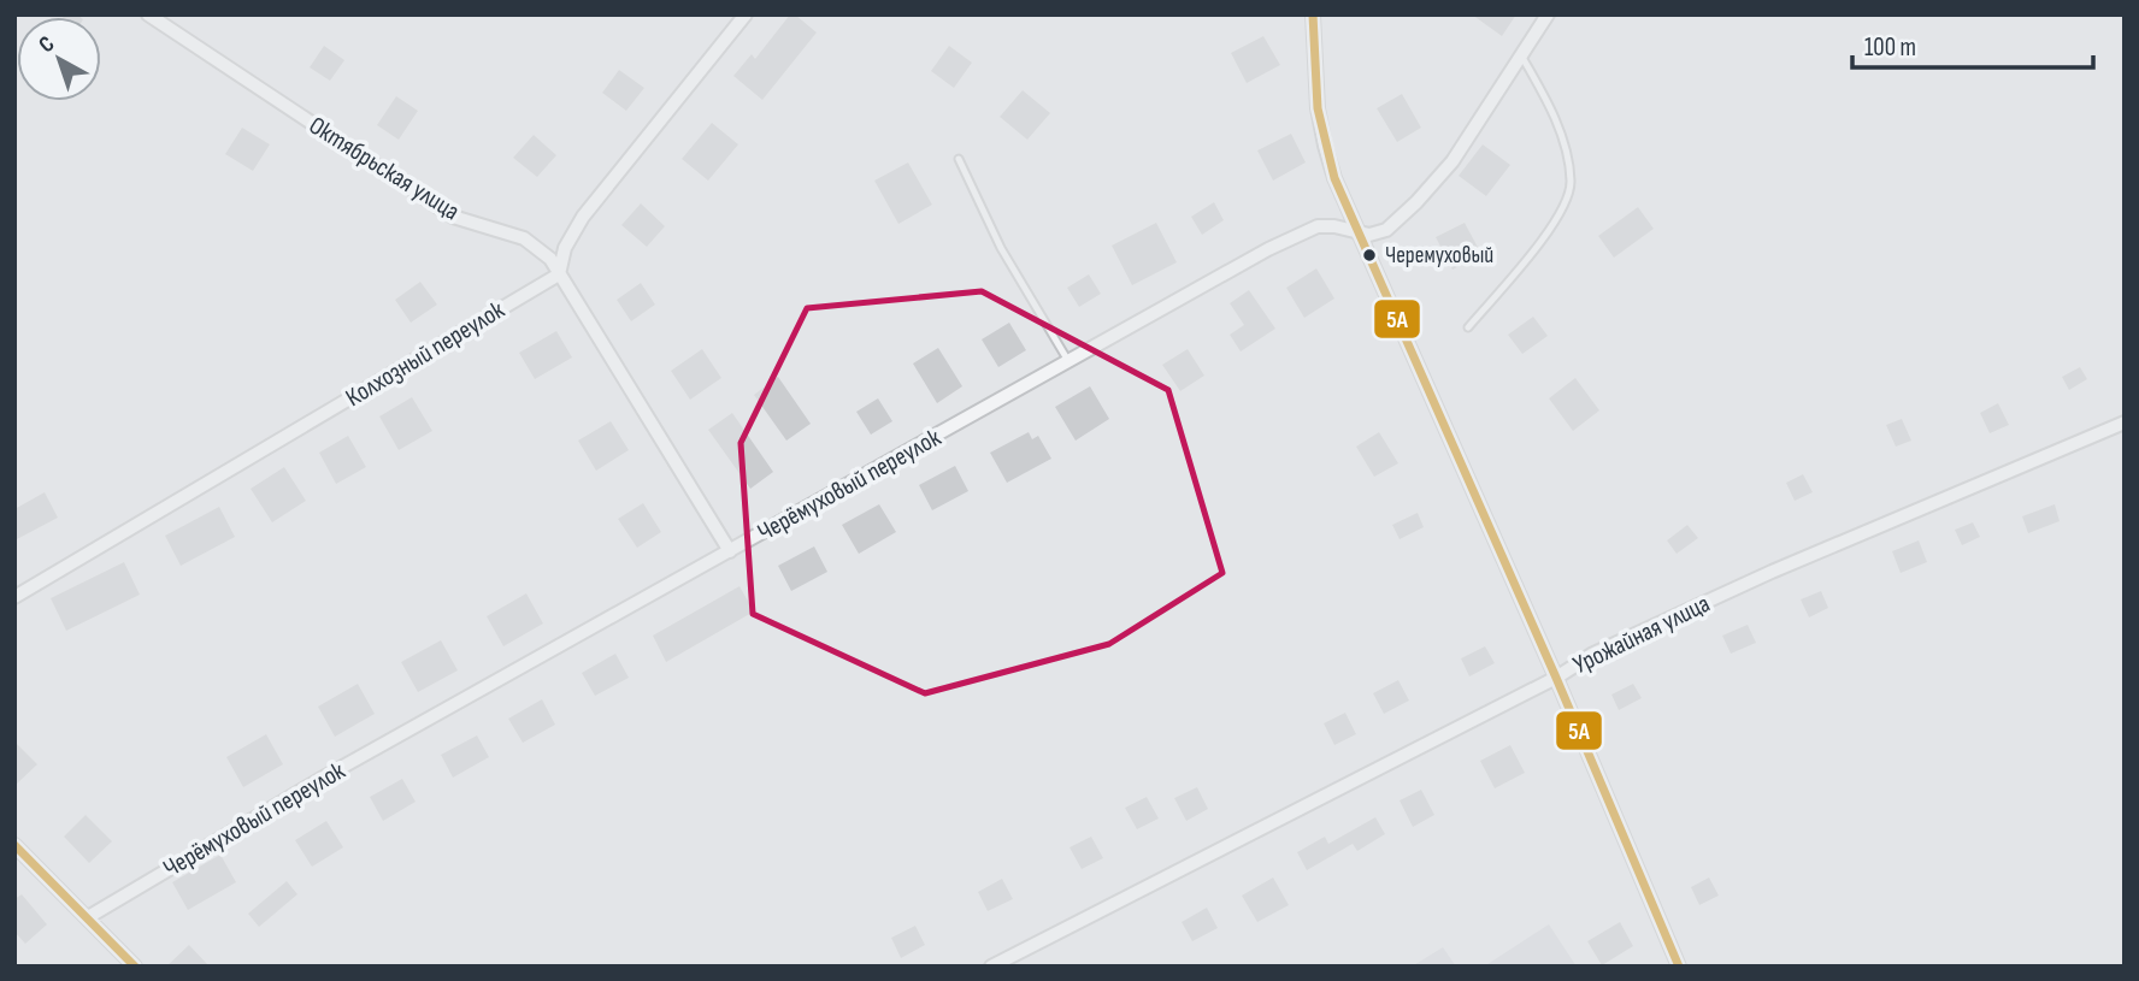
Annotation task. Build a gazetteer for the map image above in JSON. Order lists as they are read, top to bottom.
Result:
{
  "streets": {
    "street": [
      "Октябрьская улица",
      "Колхозный переулок",
      "Черёмуховый переулок",
      "Урожайная улица"
    ]
  },
  "crossings": [
    ["Октябрьская улица", "Колхозный переулок"],
    ["Октябрьская улица", "Черёмуховый переулок"]
  ],
  "places": ["Черемуховый"],
  "lines": ["transit line 5А"],
  "scale_bar": "100 m",
  "north": "top left"
}
